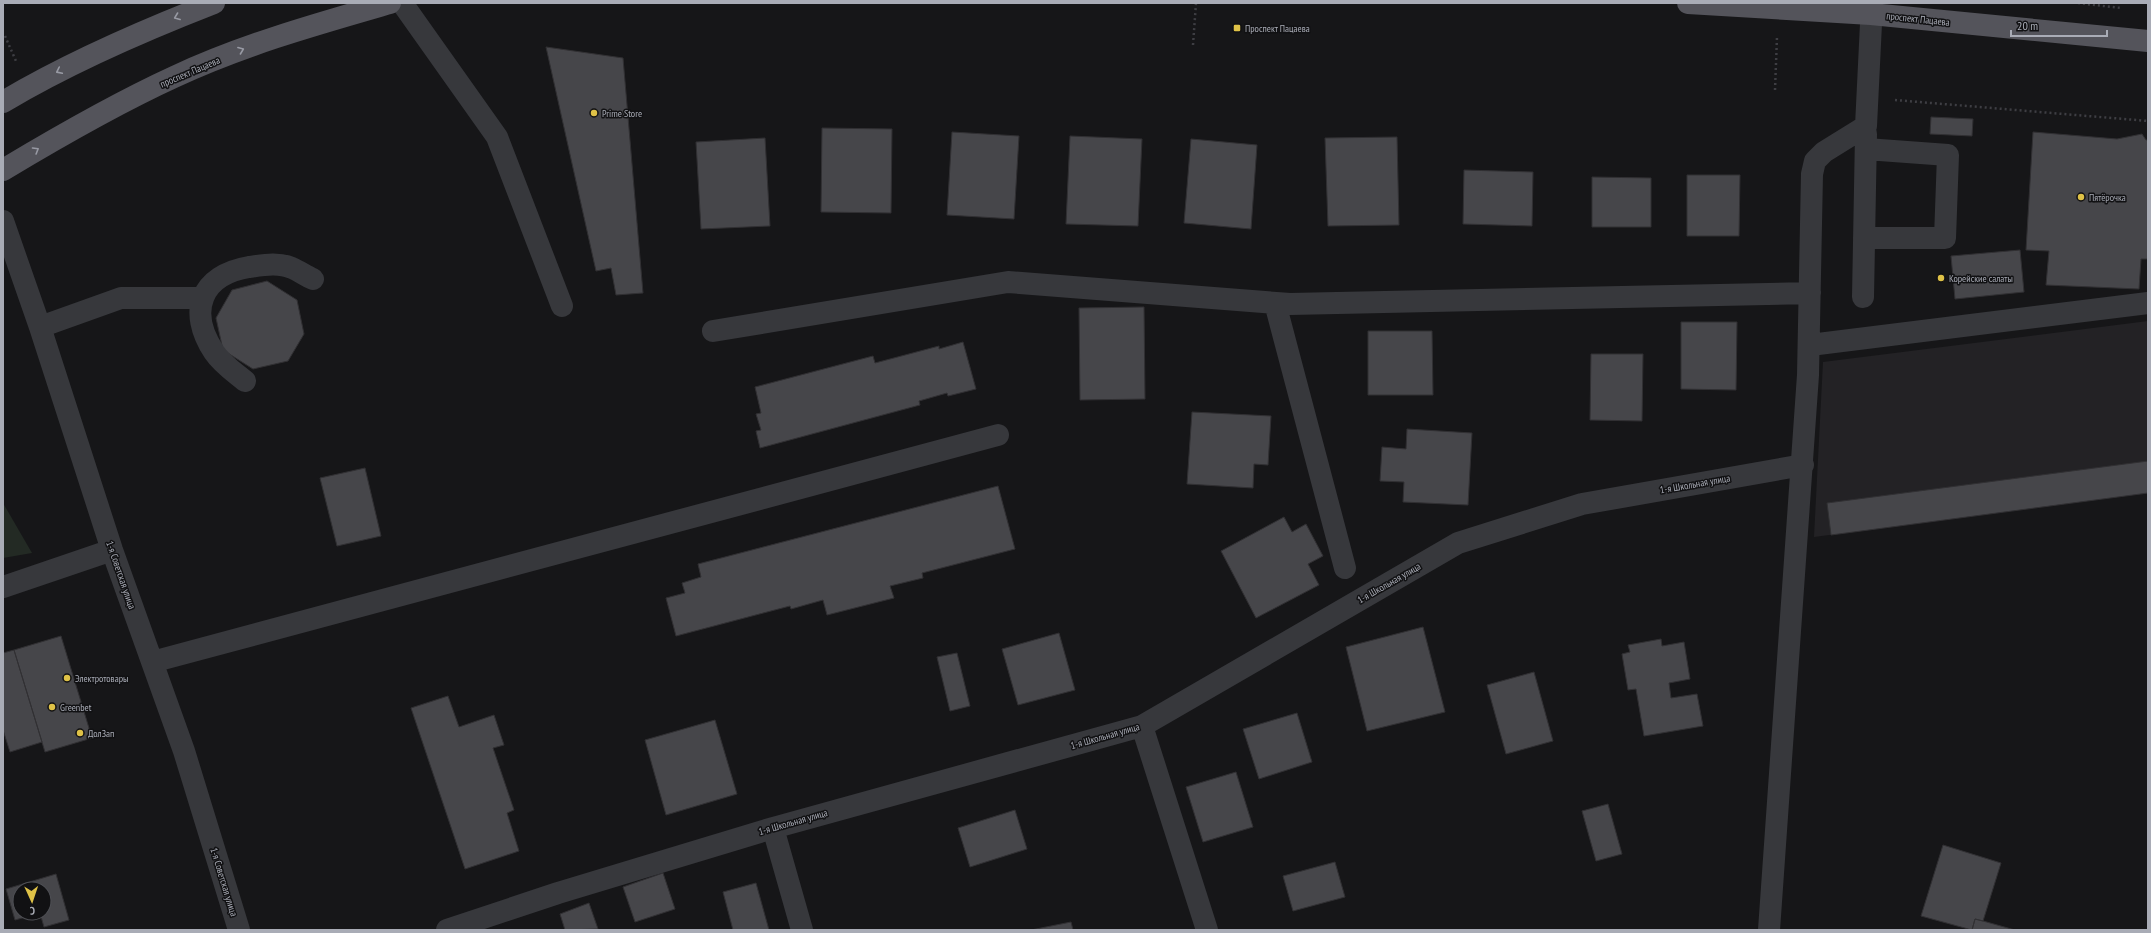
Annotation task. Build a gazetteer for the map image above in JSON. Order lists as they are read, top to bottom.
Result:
{
  "streets": {
    "main road": ["проспект Пацаева"],
    "street": ["1-я Школьная улица", "1-я Советская улица"]
  },
  "places": {
    "transit": ["Проспект Пацаева"],
    "other": [
      "Prime Store",
      "Пятёрочка",
      "Корейские салаты",
      "Электротовары",
      "Greenbet",
      "ДолЗап"
    ]
  },
  "scale_bar": "20 m",
  "north": "bottom"
}
